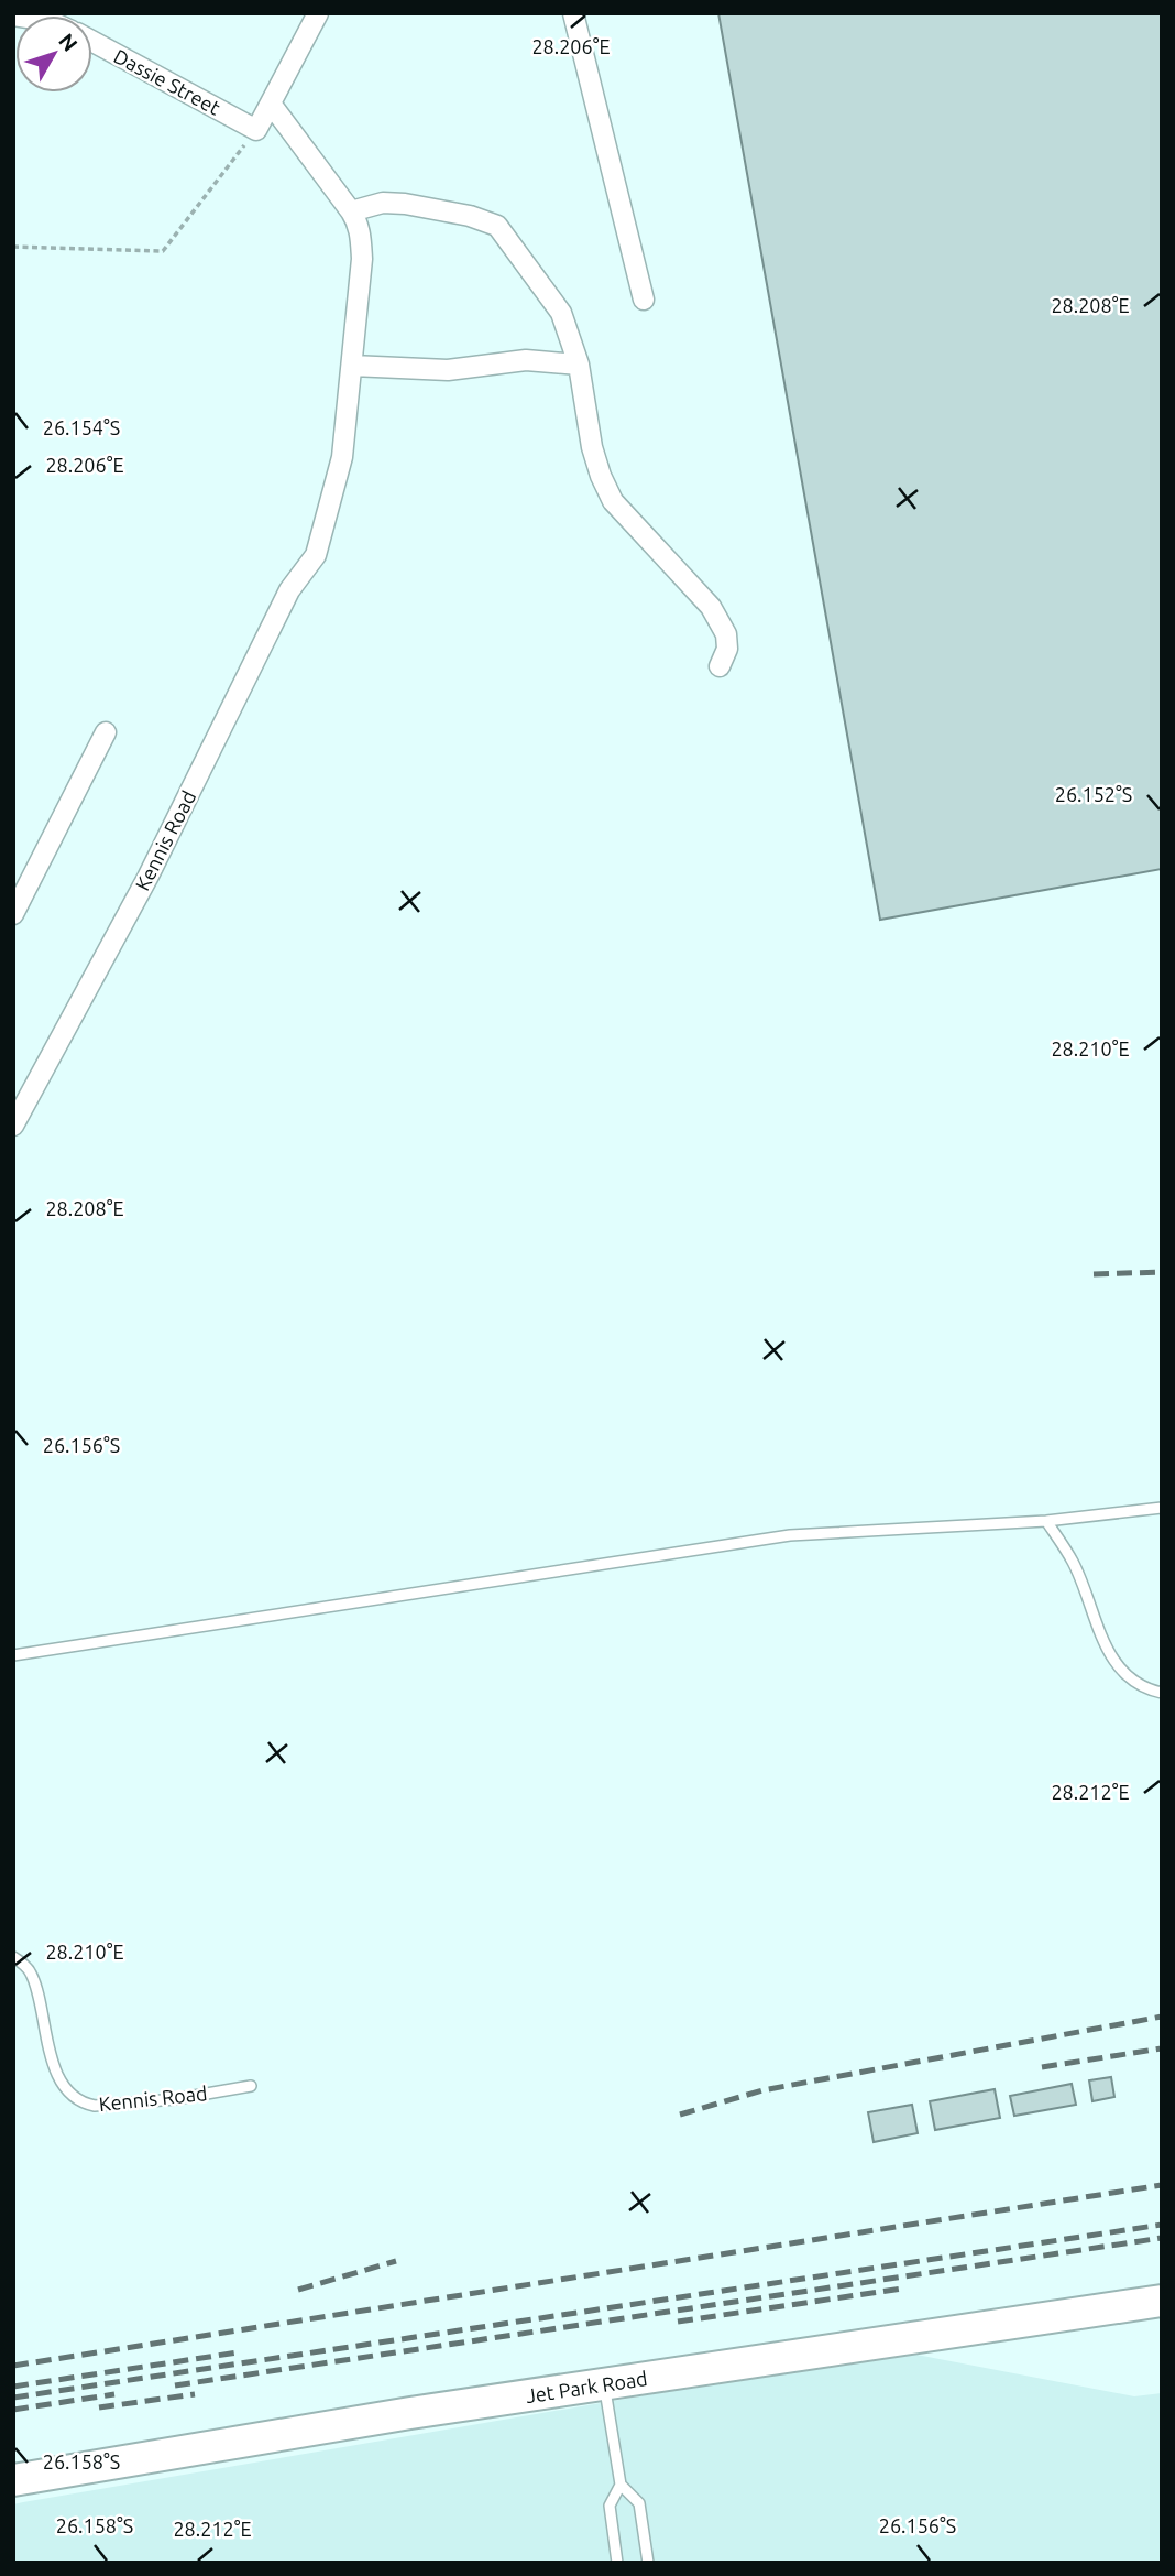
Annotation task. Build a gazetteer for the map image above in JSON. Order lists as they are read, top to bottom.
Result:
{
  "streets": {
    "main road": ["Jet Park Road"],
    "street": ["Dassie Street", "Kennis Road"]
  },
  "north": "top right",
  "coordinates": [
    "28.206°E",
    "28.208°E",
    "26.154°S",
    "26.152°S",
    "28.210°E",
    "26.156°S",
    "28.212°E",
    "26.158°S"
  ]
}
